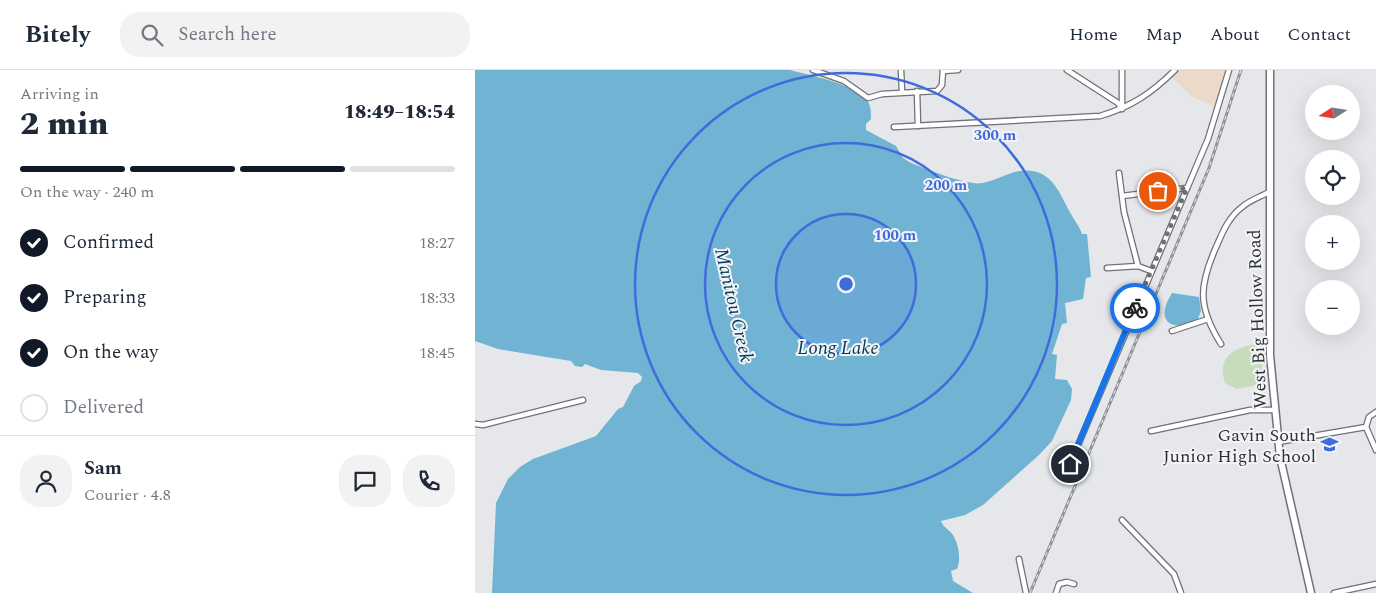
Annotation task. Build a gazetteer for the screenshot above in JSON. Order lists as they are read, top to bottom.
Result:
{
  "streets": {
    "main road": ["West Big Hollow Road"]
  },
  "water": ["Manitou Creek", "Long Lake"],
  "places": {
    "school or university": ["Gavin South Junior High School"]
  },
  "north": "left",
  "page": {
    "header": "Bitely",
    "search": "Search here",
    "nav": [
      "Home",
      "Map",
      "About",
      "Contact"
    ],
    "heading": ["2 min", "Arriving in", "18:49–18:54"],
    "panel": ["Sam", "Courier · 4.8"],
    "map_buttons": ["+", "−"],
    "bar": "On the way · 240 m",
    "list": [
      ["Confirmed", "18:27"],
      ["Preparing", "18:33"],
      ["On the way", "18:45"],
      "Delivered"
    ]
  },
  "rings": ["300 m", "200 m", "100 m"]
}
